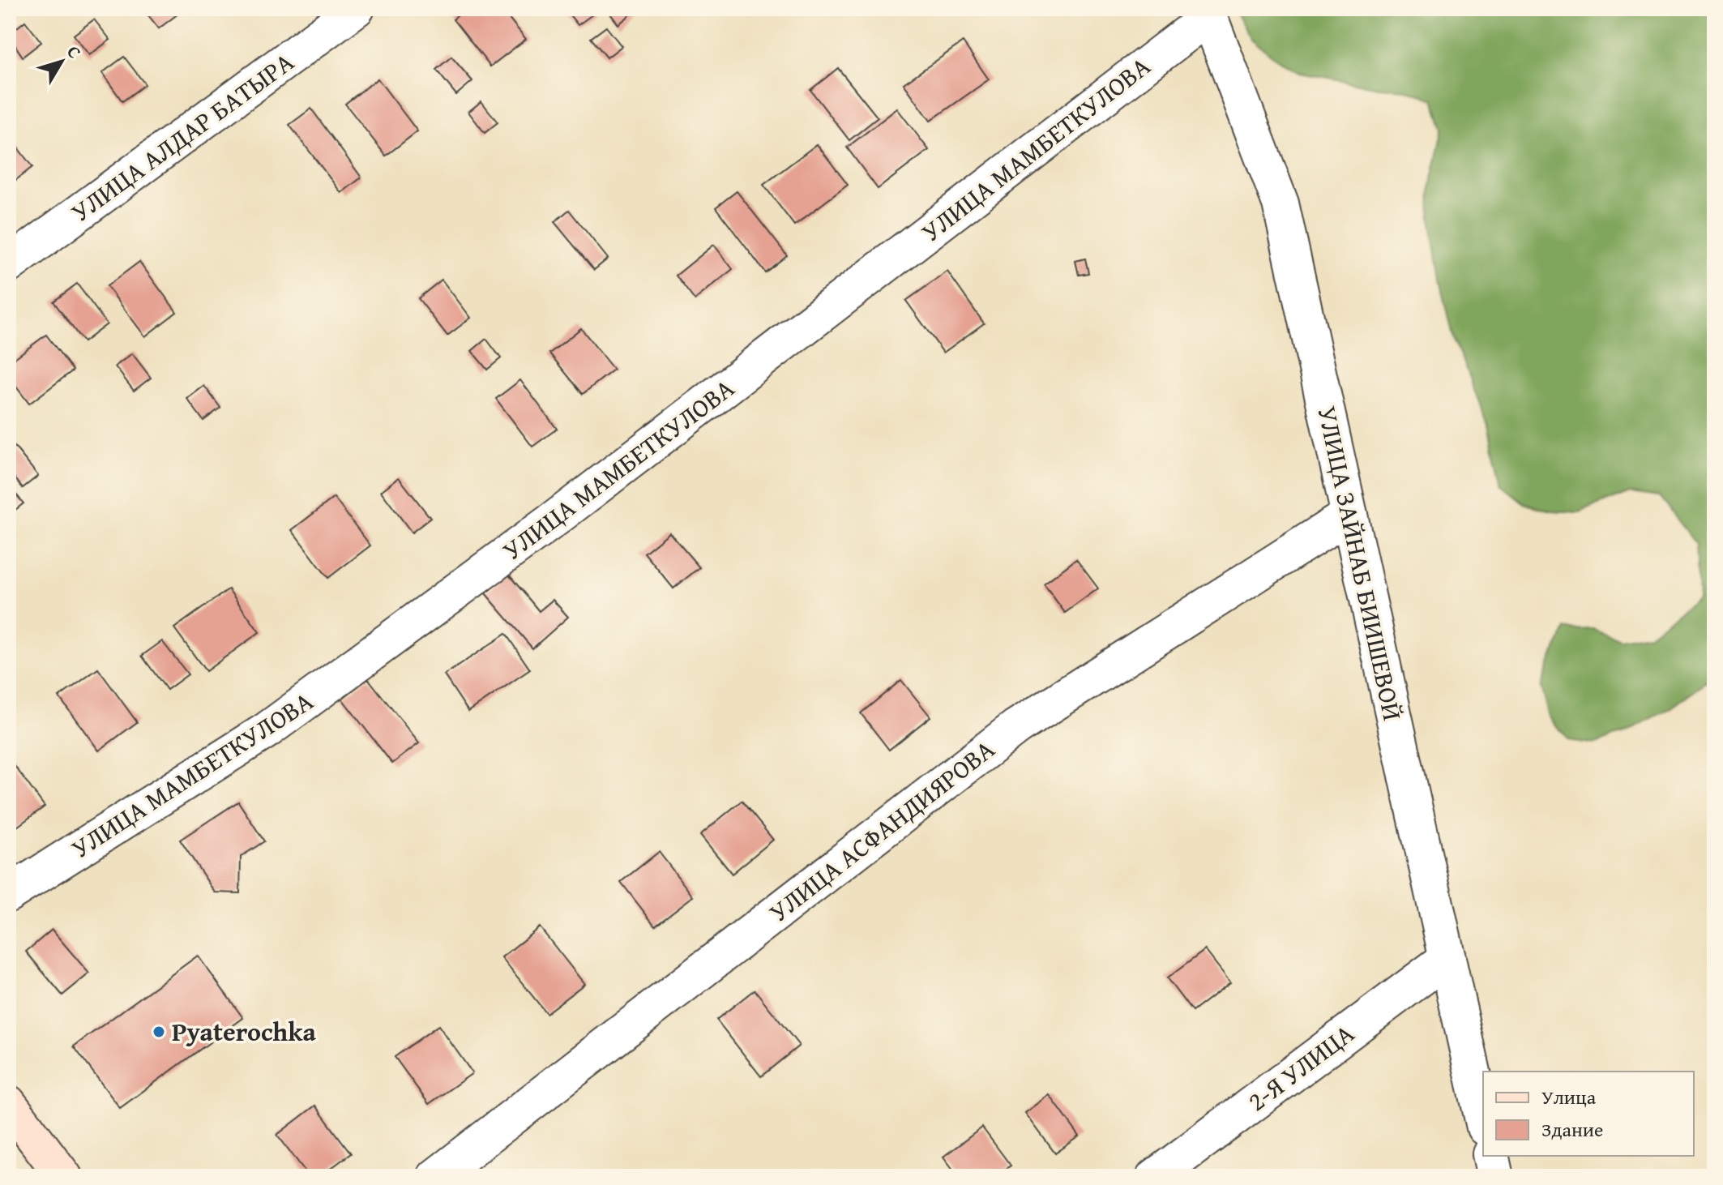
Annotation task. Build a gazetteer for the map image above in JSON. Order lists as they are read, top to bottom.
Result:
{
  "streets": {
    "street": [
      "УЛИЦА АЛДАР БАТЫРА",
      "УЛИЦА МАМБЕТКУЛОВА",
      "УЛИЦА ЗАЙНАБ БИИШЕВОЙ",
      "УЛИЦА АСФАНДИЯРОВА",
      "2-Я УЛИЦА"
    ]
  },
  "crossings": [
    ["УЛИЦА МАМБЕТКУЛОВА", "УЛИЦА ЗАЙНАБ БИИШЕВОЙ"],
    ["УЛИЦА ЗАЙНАБ БИИШЕВОЙ", "УЛИЦА АСФАНДИЯРОВА"],
    ["УЛИЦА ЗАЙНАБ БИИШЕВОЙ", "2-Я УЛИЦА"]
  ],
  "places": ["Pyaterochka"],
  "legend": ["Улица", "Здание"],
  "north": "top right"
}
